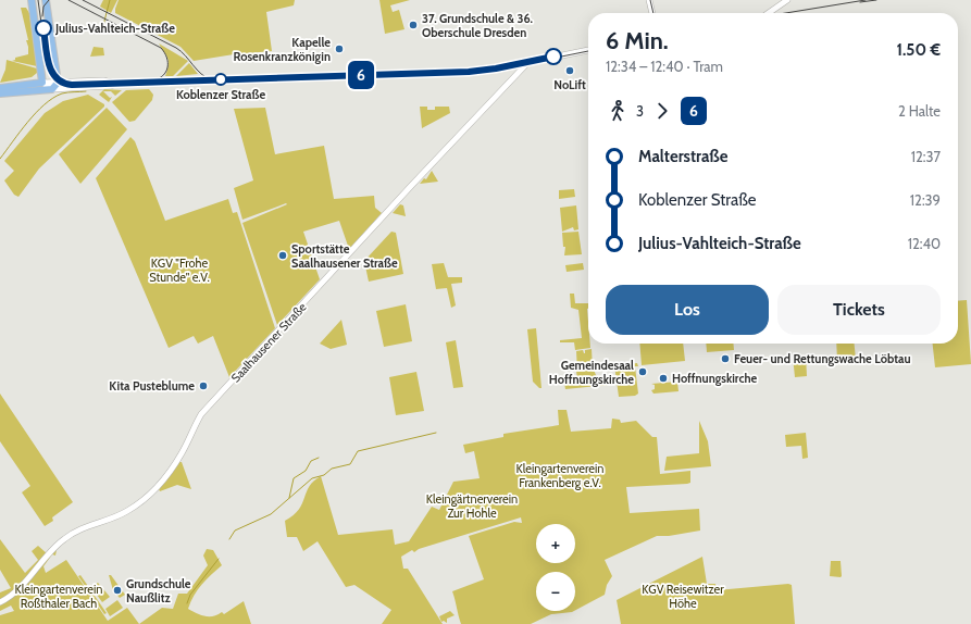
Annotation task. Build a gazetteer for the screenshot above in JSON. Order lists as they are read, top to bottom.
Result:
{
  "streets": {
    "street": ["Saalhausener Straße"]
  },
  "parks": [
    "KGV \"Frohe Stunde\" e.V.",
    "Kleingartenverein Frankenberg e.V.",
    "Kleingärtnerverein Zur Hohle",
    "Kleingartenverein Roßthaler Bach",
    "KGV Reisewitzer Höhe"
  ],
  "places": [
    "37. Grundschule & 36. Oberschule Dresden",
    "Julius-Vahlteich-Straße",
    "Kapelle Rosenkranzkönigin",
    "NoLift",
    "Koblenzer Straße",
    "Sportstätte Saalhausener Straße",
    "Feuer- und Rettungswache Löbtau",
    "Gemeindesaal Hoffnungskirche",
    "Hoffnungskirche",
    "Kita Pusteblume",
    "Grundschule Naußlitz"
  ],
  "lines": ["tram line 6"],
  "page": {
    "on_map": "6",
    "heading": ["6 Min.", "12:34 – 12:40 · Tram", "1.50 €"],
    "legs": ["3", "6", "2 Halte"],
    "list": [
      {
        "name": "Malterstraße",
        "value": "12:37"
      },
      {
        "name": "Koblenzer Straße",
        "value": "12:39"
      },
      {
        "name": "Julius-Vahlteich-Straße",
        "value": "12:40"
      }
    ],
    "buttons": ["Los", "Tickets"],
    "map_buttons": ["+", "−"]
  }
}
